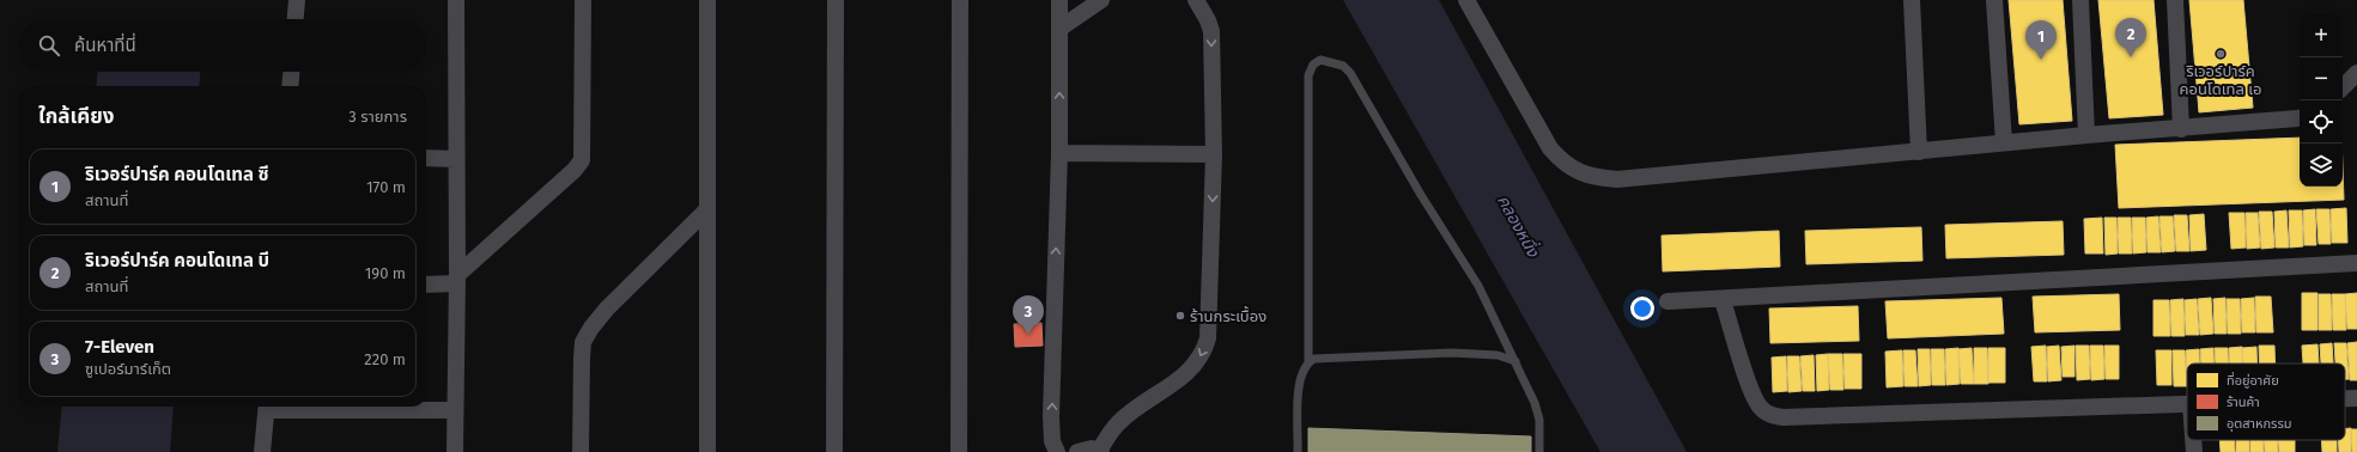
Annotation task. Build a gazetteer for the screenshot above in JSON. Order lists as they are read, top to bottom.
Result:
{
  "water": ["คลองหนึ่ง"],
  "places": ["ริเวอร์ปาร์ค คอนโดเทล เอ", "ร้านกระเบื้อง"],
  "legend": ["ที่อยู่อาศัย", "ร้านค้า", "อุตสาหกรรม"],
  "page": {
    "map_buttons": ["+", "−"],
    "pins": ["2", "1", "3"],
    "search": "ค้นหาที่นี่",
    "heading": ["ใกล้เคียง", "3 รายการ"],
    "list": [
      {
        "mark": "1",
        "name": "ริเวอร์ปาร์ค คอนโดเทล ซี",
        "note": "สถานที่",
        "value": "170 m"
      },
      {
        "mark": "2",
        "name": "ริเวอร์ปาร์ค คอนโดเทล บี",
        "note": "สถานที่",
        "value": "190 m"
      },
      {
        "mark": "3",
        "name": "7-Eleven",
        "note": "ซูเปอร์มาร์เก็ต",
        "value": "220 m"
      }
    ]
  }
}
